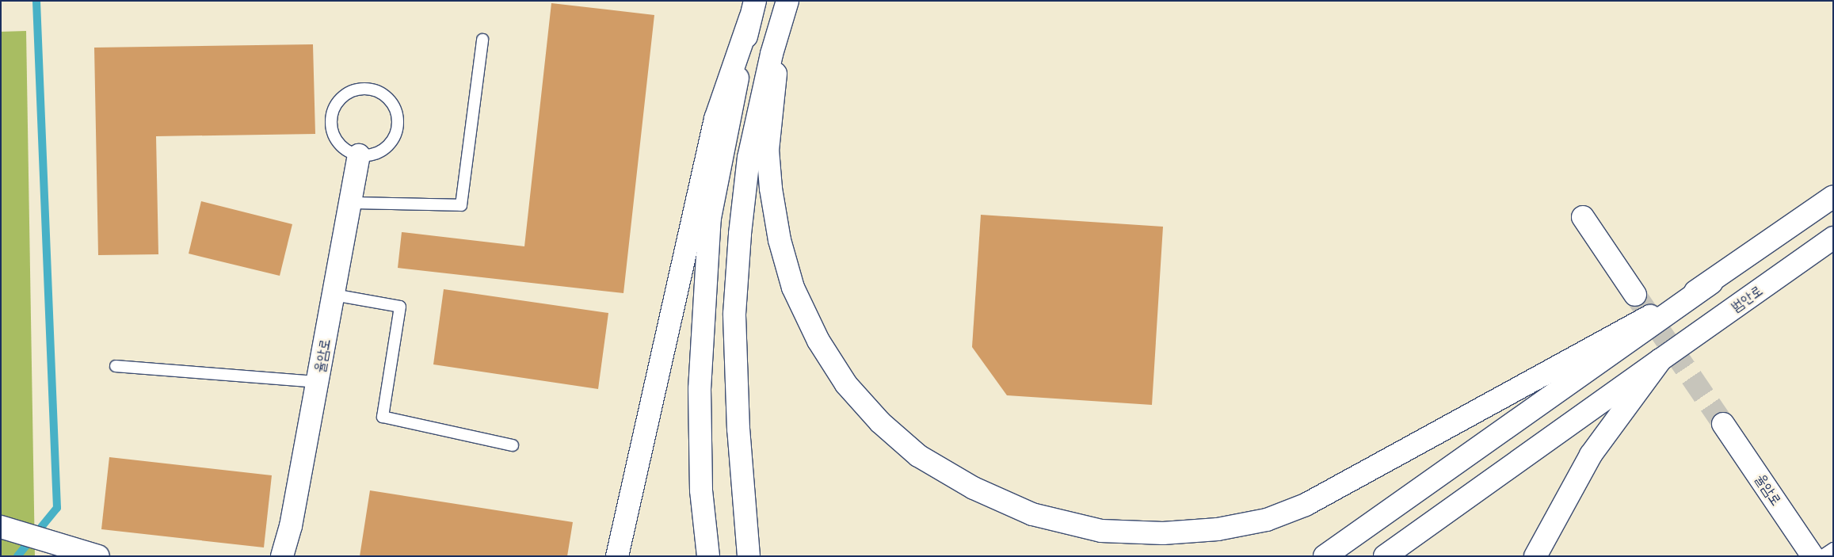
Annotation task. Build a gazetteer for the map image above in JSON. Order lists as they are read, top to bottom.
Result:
{
  "streets": {
    "main road": ["범안로", "율암로"]
  }
}
